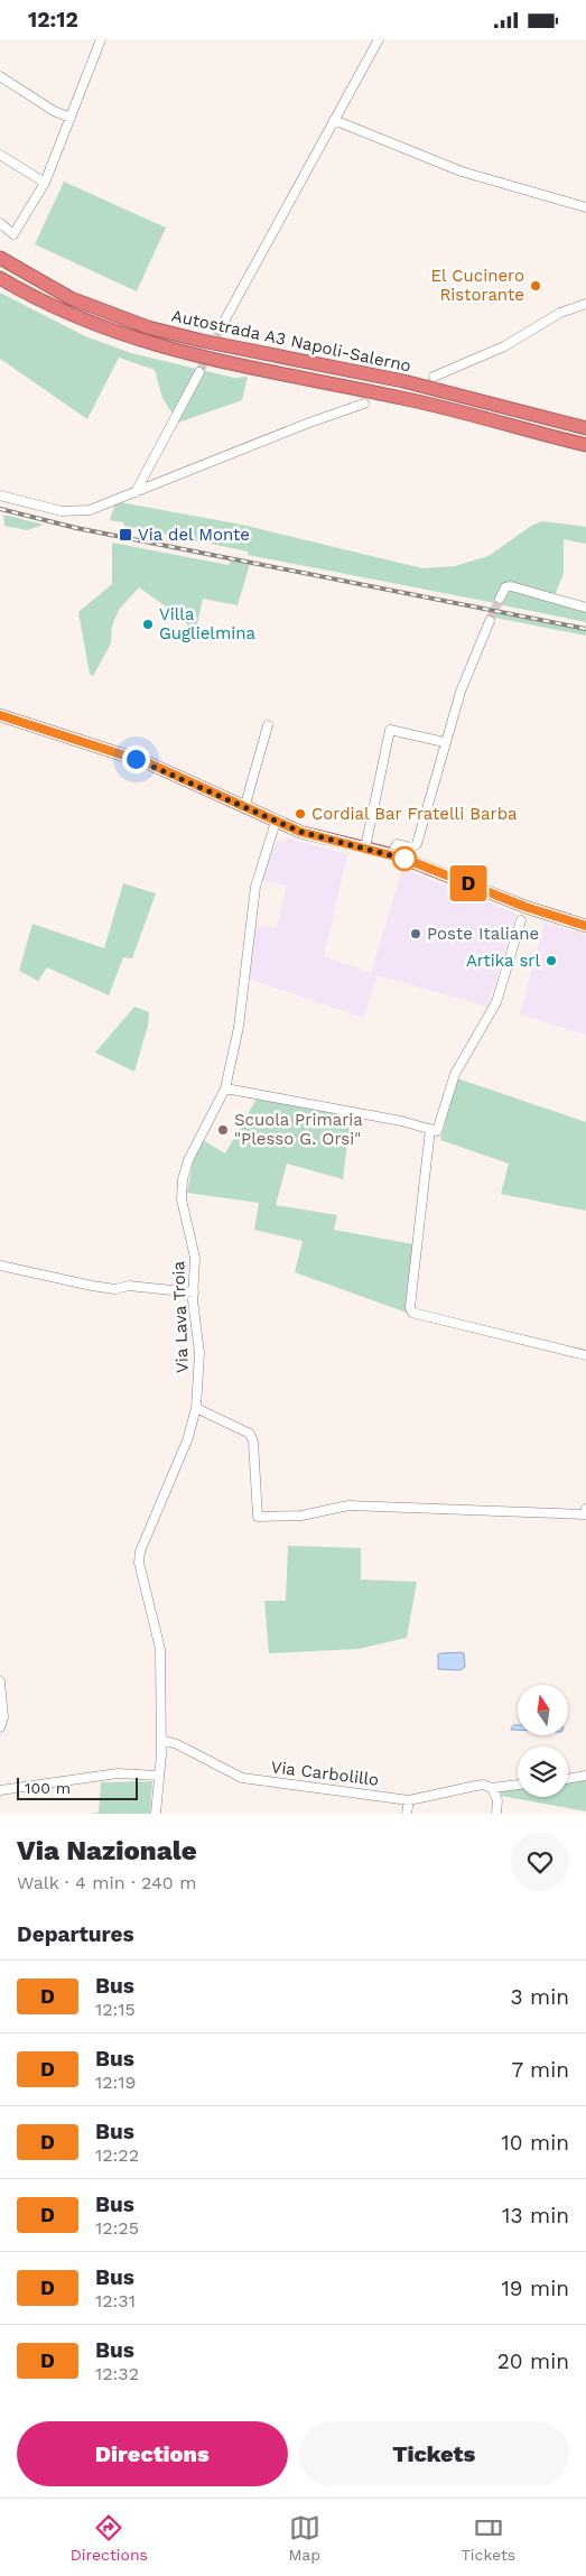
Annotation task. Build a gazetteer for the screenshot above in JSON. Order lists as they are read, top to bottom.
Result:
{
  "streets": {
    "highway": ["Autostrada A3 Napoli-Salerno"],
    "street": ["Via Lava Troia", "Via Carbolillo"]
  },
  "crossings": [
    ["Via Lava Troia", "Via Carbolillo"]
  ],
  "places": {
    "other": [
      "El Cucinero Ristorante",
      "Villa Guglielmina",
      "Cordial Bar Fratelli Barba",
      "Poste Italiane",
      "Artika srl",
      "Scuola Primaria \"Plesso G. Orsi\""
    ],
    "transit": ["Via del Monte"]
  },
  "lines": ["bus line D"],
  "scale_bar": "100 m",
  "north": "top",
  "page": {
    "status": "12:12",
    "on_map": "D",
    "scale": "100 m",
    "heading": [
      ["Via Nazionale", "Walk · 4 min · 240 m"],
      "Departures"
    ],
    "list": [
      {
        "mark": "D",
        "name": "Bus",
        "note": "12:15",
        "value": "3 min"
      },
      {
        "mark": "D",
        "name": "Bus",
        "note": "12:19",
        "value": "7 min"
      },
      {
        "mark": "D",
        "name": "Bus",
        "note": "12:22",
        "value": "10 min"
      },
      {
        "mark": "D",
        "name": "Bus",
        "note": "12:25",
        "value": "13 min"
      },
      {
        "mark": "D",
        "name": "Bus",
        "note": "12:31",
        "value": "19 min"
      },
      {
        "mark": "D",
        "name": "Bus",
        "note": "12:32",
        "value": "20 min"
      }
    ],
    "buttons": ["Directions", "Tickets"],
    "tabs": ["Directions", "Map", "Tickets"]
  }
}
